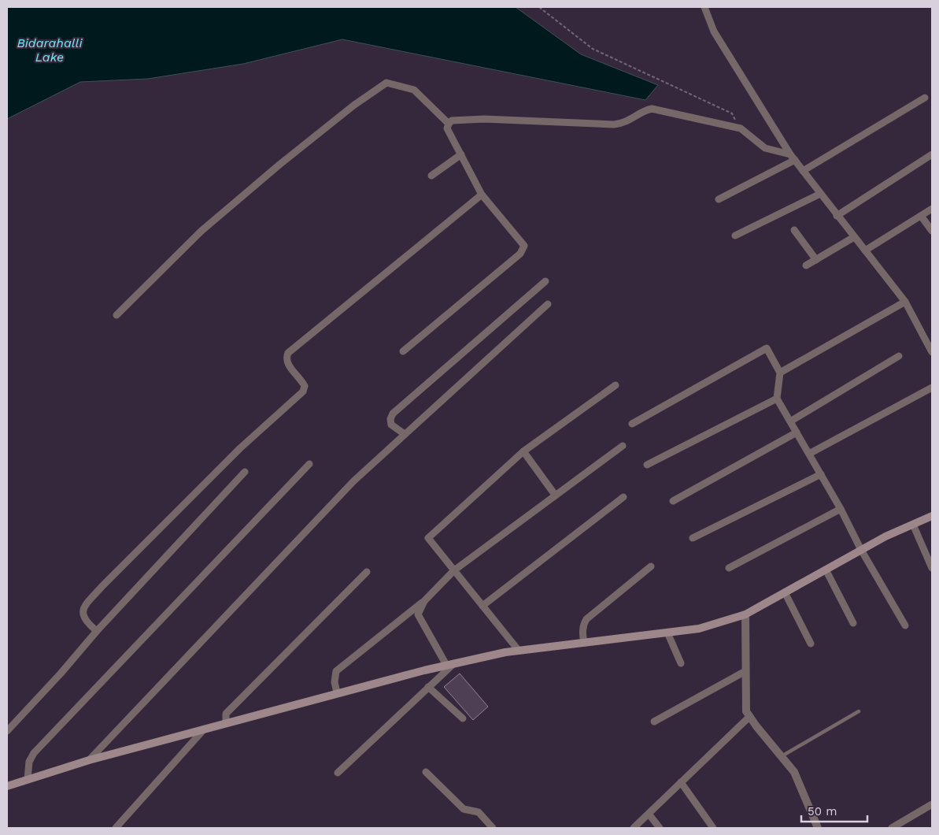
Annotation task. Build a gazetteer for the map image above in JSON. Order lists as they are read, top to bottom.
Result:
{
  "water": ["Bidarahalli Lake"],
  "scale_bar": "50 m"
}
